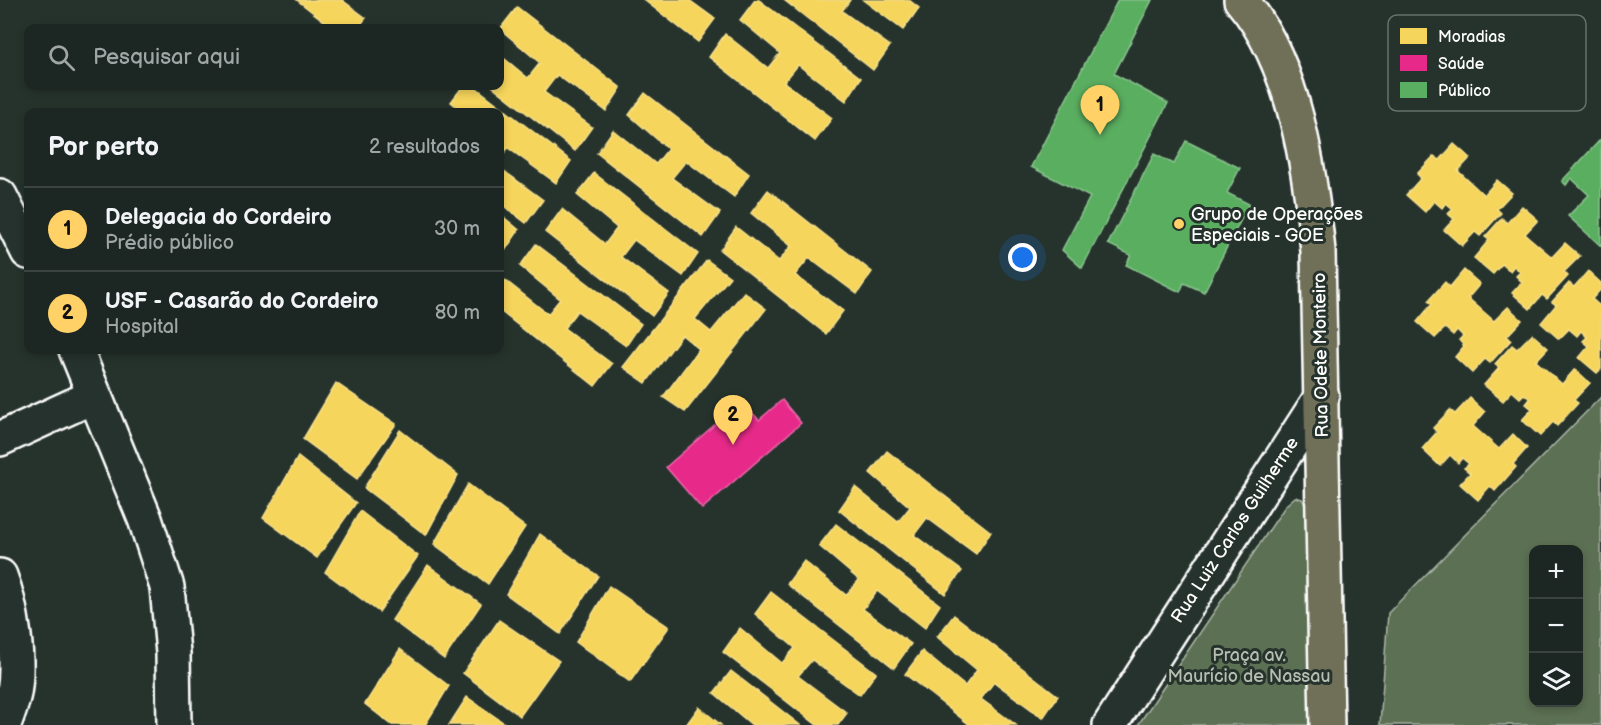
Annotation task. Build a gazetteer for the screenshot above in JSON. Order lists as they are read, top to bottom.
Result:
{
  "streets": {
    "main road": ["Rua Odete Monteiro"],
    "street": ["Rua Luiz Carlos Guilherme"]
  },
  "crossings": [
    ["Rua Odete Monteiro", "Rua Luiz Carlos Guilherme"]
  ],
  "parks": ["Praça av. Maurício de Nassau"],
  "places": ["Grupo de Operações Especiais - GOE"],
  "legend": ["Moradias", "Saúde", "Público"],
  "page": {
    "search": "Pesquisar aqui",
    "pins": ["1", "2"],
    "heading": ["Por perto", "2 resultados"],
    "list": [
      {
        "mark": "1",
        "name": "Delegacia do Cordeiro",
        "note": "Prédio público",
        "value": "30 m"
      },
      {
        "mark": "2",
        "name": "USF - Casarão do Cordeiro",
        "note": "Hospital",
        "value": "80 m"
      }
    ],
    "map_buttons": ["+", "−"]
  }
}
